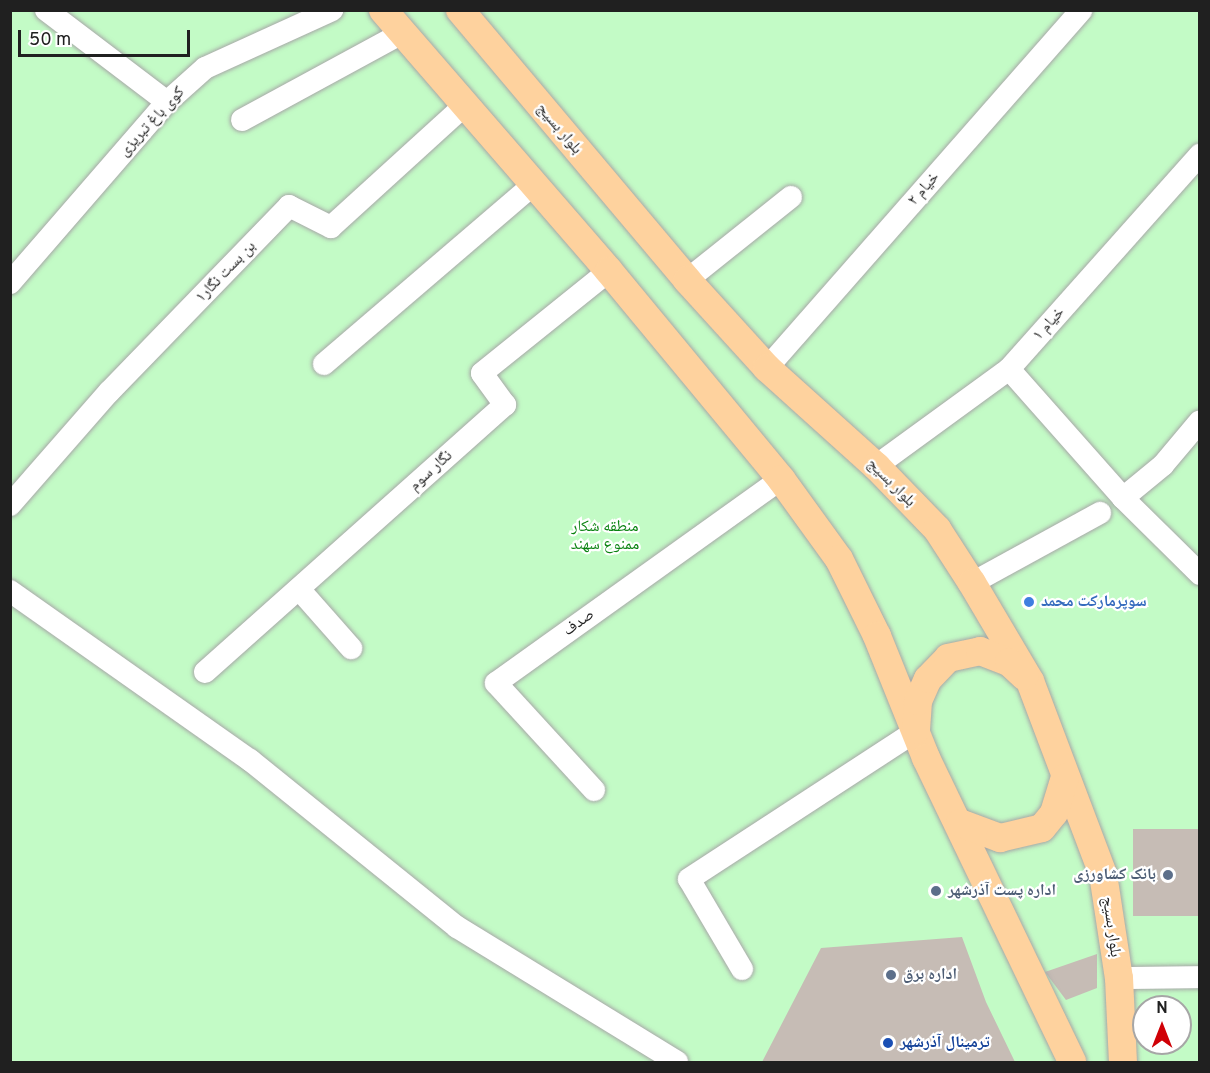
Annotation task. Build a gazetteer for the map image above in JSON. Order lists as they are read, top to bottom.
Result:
{
  "streets": {
    "main road": ["بلوار بسیج"],
    "street": [
      "کوی باغ تبریزی",
      "خیام ۲",
      "بن بست نگار۱",
      "خیام ۱",
      "نگار سوم",
      "صدف"
    ]
  },
  "crossings": [
    ["بلوار بسیج", "خیام ۲"],
    ["بلوار بسیج", "خیام ۱"]
  ],
  "parks": ["منطقه شکار ممنوع سهند"],
  "places": [
    "سوپرمارکت محمد",
    "بانک کشاورزی",
    "اداره پست آذرشهر",
    "اداره برق",
    "ترمینال آذرشهر"
  ],
  "scale_bar": "50 m",
  "north": "top"
}
